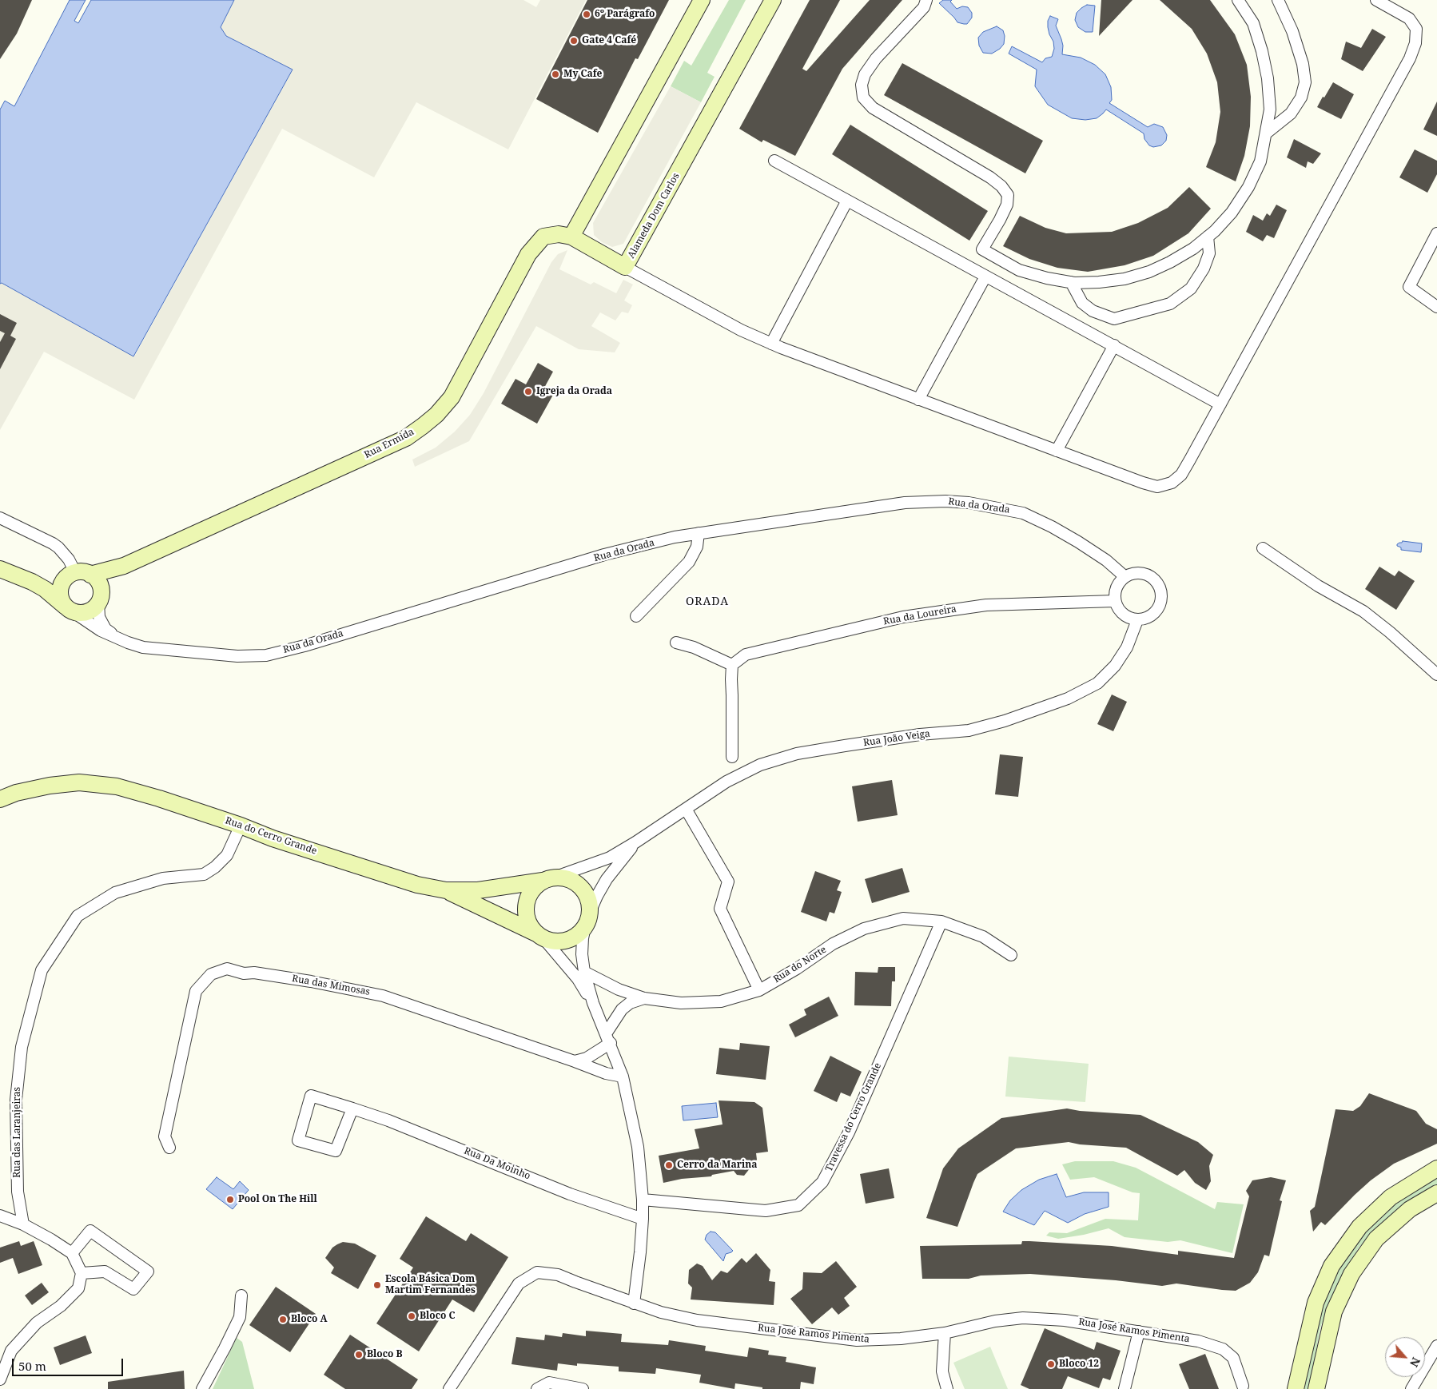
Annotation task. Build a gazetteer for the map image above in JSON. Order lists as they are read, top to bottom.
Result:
{
  "streets": {
    "street": [
      "Alameda Dom Carlos",
      "Rua Ermida",
      "Rua da Orada",
      "Rua da Loureira",
      "Rua João Veiga",
      "Rua do Cerro Grande",
      "Rua do Norte",
      "Rua das Mimosas",
      "Travessa do Cerro Grande",
      "Rua das Laranjeiras",
      "Rua Da Moinho",
      "Rua José Ramos Pimenta"
    ]
  },
  "crossings": [
    ["Alameda Dom Carlos", "Rua Ermida"],
    ["Rua da Orada", "Rua da Loureira"],
    ["Rua da Orada", "Rua João Veiga"],
    ["Rua da Loureira", "Rua João Veiga"],
    ["Rua João Veiga", "Rua do Cerro Grande"],
    ["Rua do Cerro Grande", "Rua das Laranjeiras"],
    ["Rua do Norte", "Travessa do Cerro Grande"]
  ],
  "districts": ["ORADA"],
  "places": [
    "6º Parágrafo",
    "Gate 4 Café",
    "My Cafe",
    "Igreja da Orada",
    "Cerro da Marina",
    "Pool On The Hill",
    "Escola Básica Dom Martim Fernandes",
    "Bloco C",
    "Bloco A",
    "Bloco B",
    "Bloco 12"
  ],
  "scale_bar": "50 m",
  "north": "bottom right"
}
